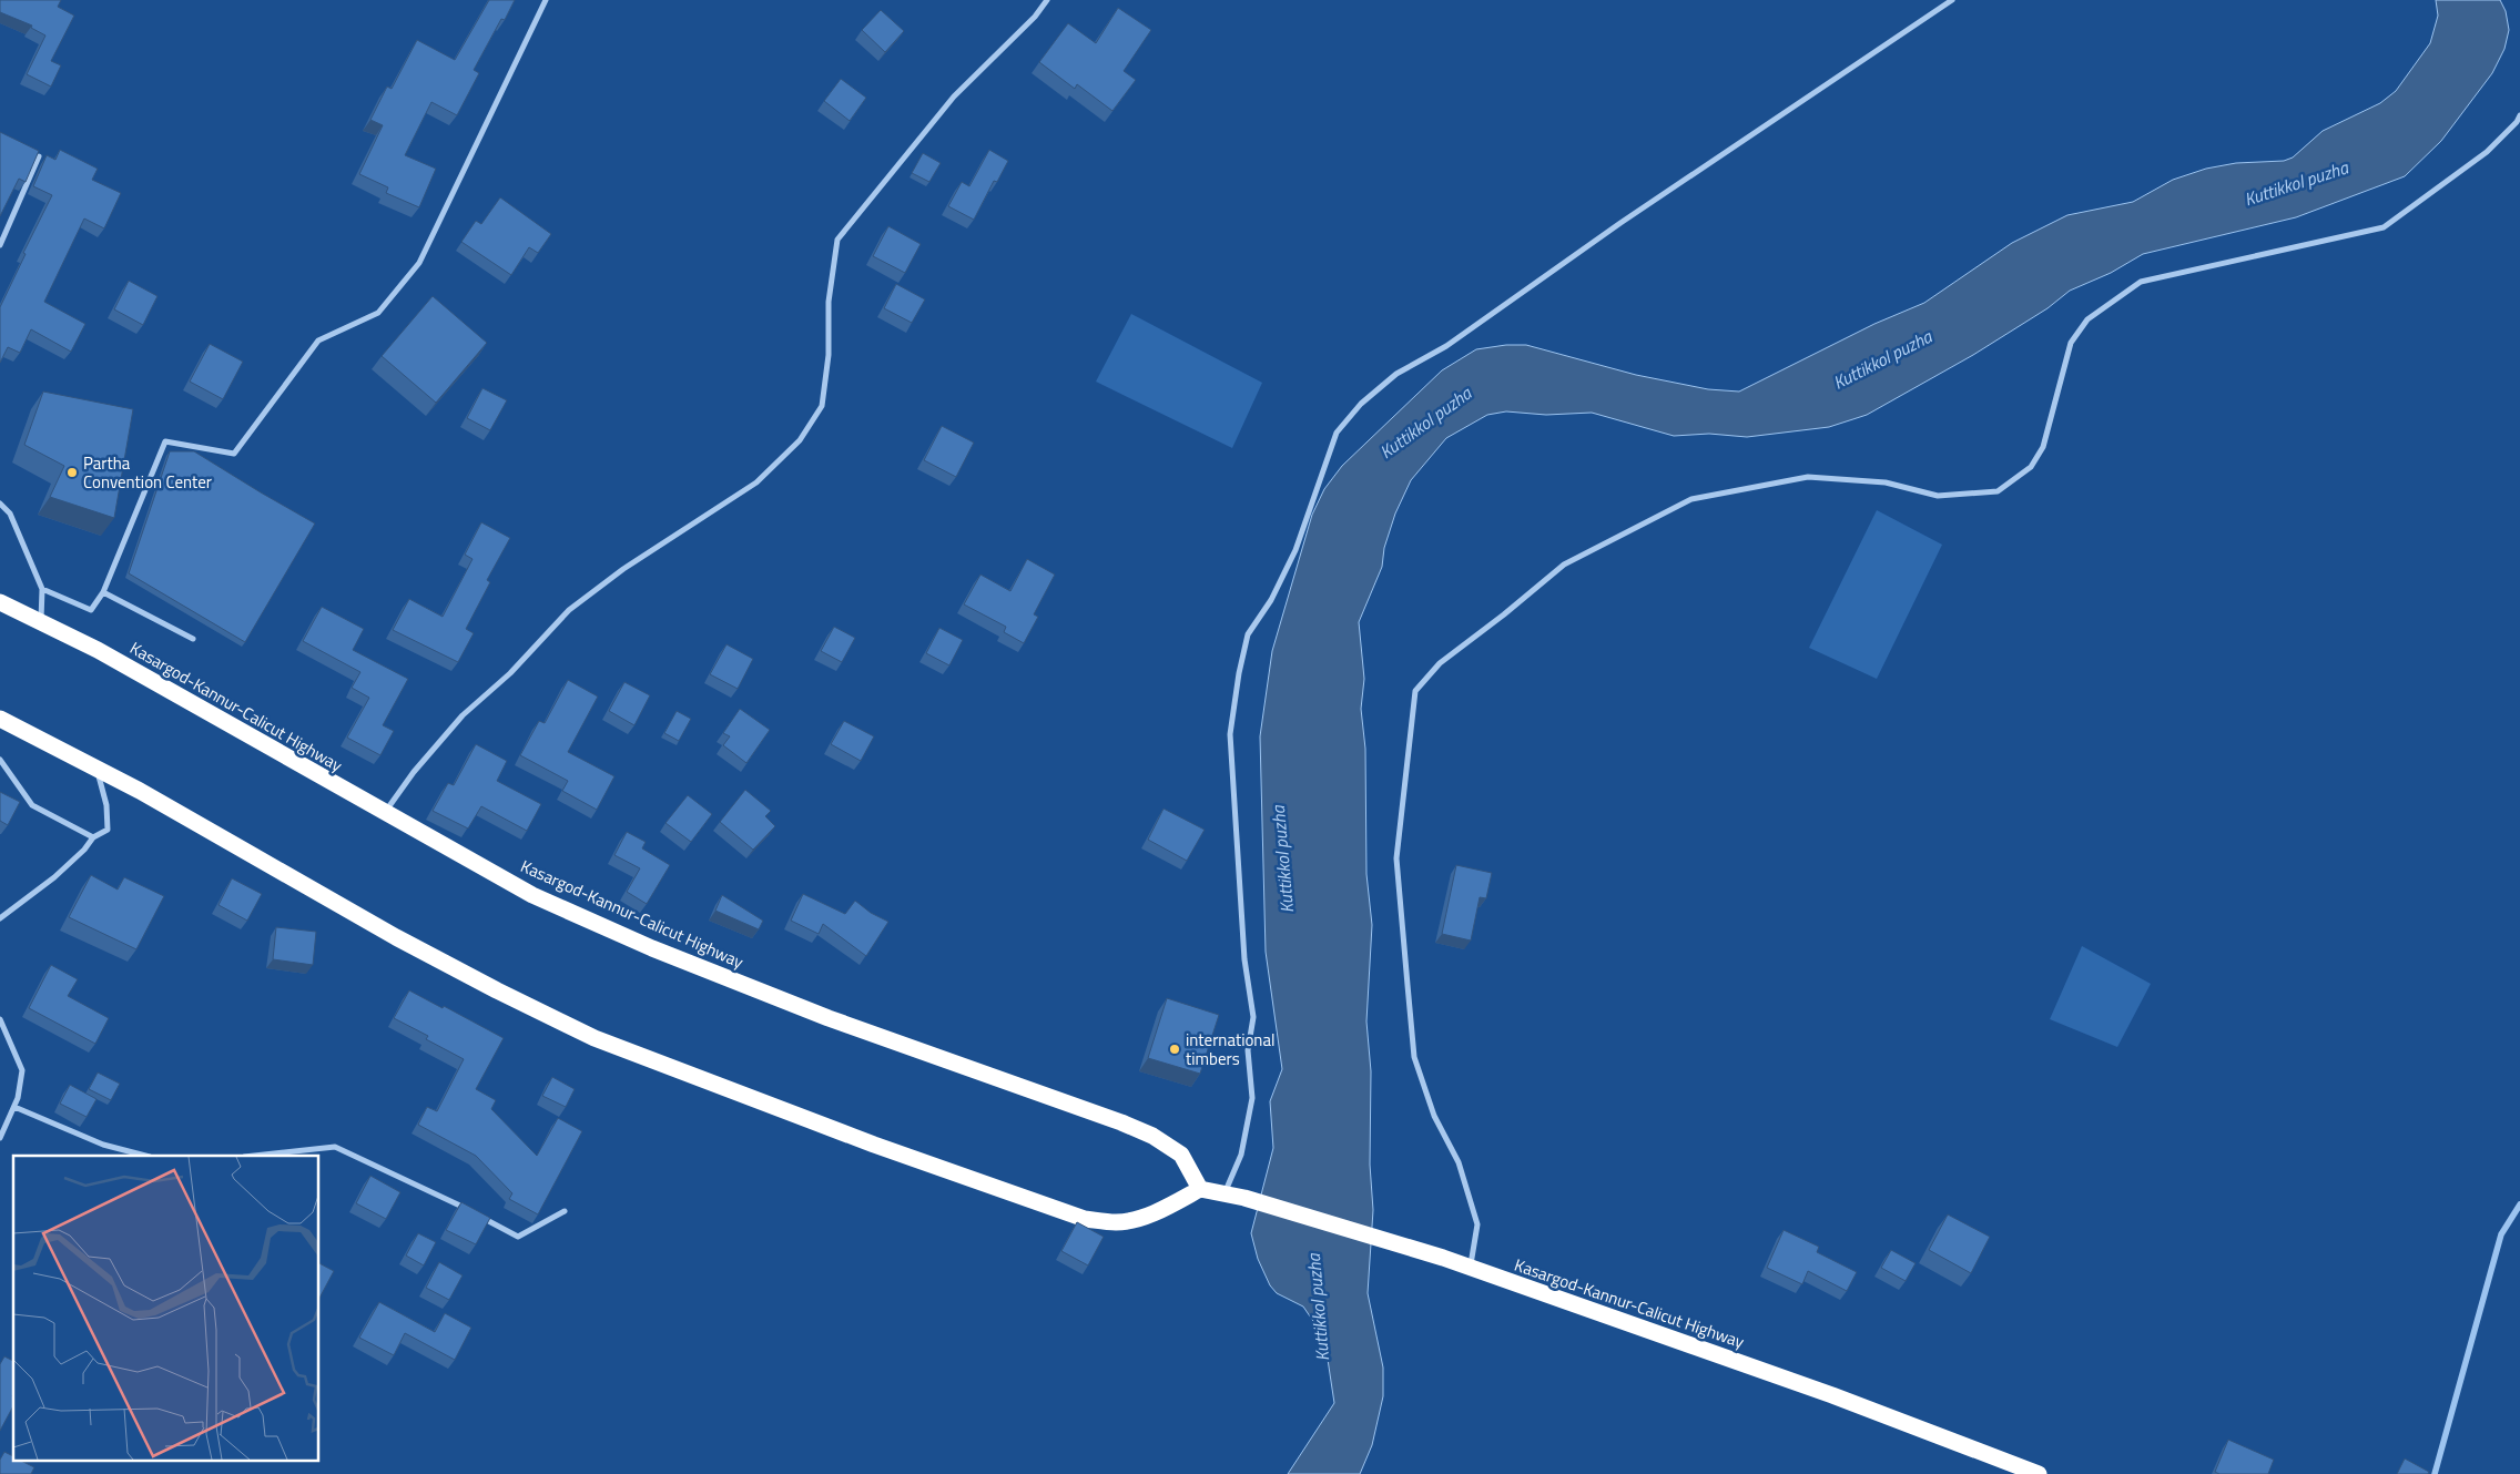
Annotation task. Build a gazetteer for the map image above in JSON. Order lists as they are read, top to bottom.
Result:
{
  "streets": {
    "highway": ["Kasargod-Kannur-Calicut Highway"]
  },
  "water": ["Kuttikkol puzha"],
  "places": ["Partha Convention Center", "international timbers"]
}
